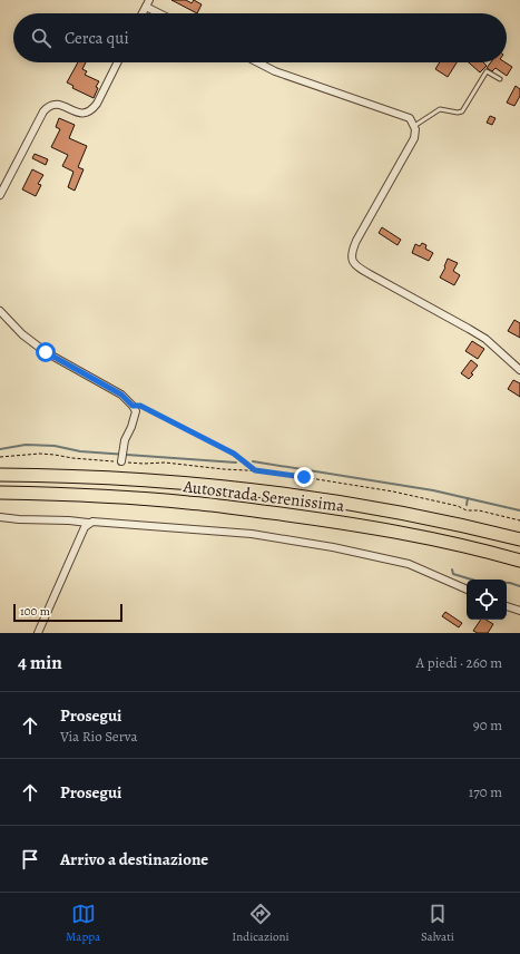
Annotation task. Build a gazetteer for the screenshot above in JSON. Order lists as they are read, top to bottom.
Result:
{
  "streets": {
    "highway": ["Autostrada Serenissima"]
  },
  "scale_bar": "100 m",
  "page": {
    "search": "Cerca qui",
    "scale": "100 m",
    "heading": ["4 min", "A piedi · 260 m"],
    "list": [
      ["Prosegui", "Via Rio Serva", "90 m"],
      ["Prosegui", "170 m"],
      "Arrivo a destinazione"
    ],
    "nav": ["Mappa", "Indicazioni", "Salvati"]
  }
}
